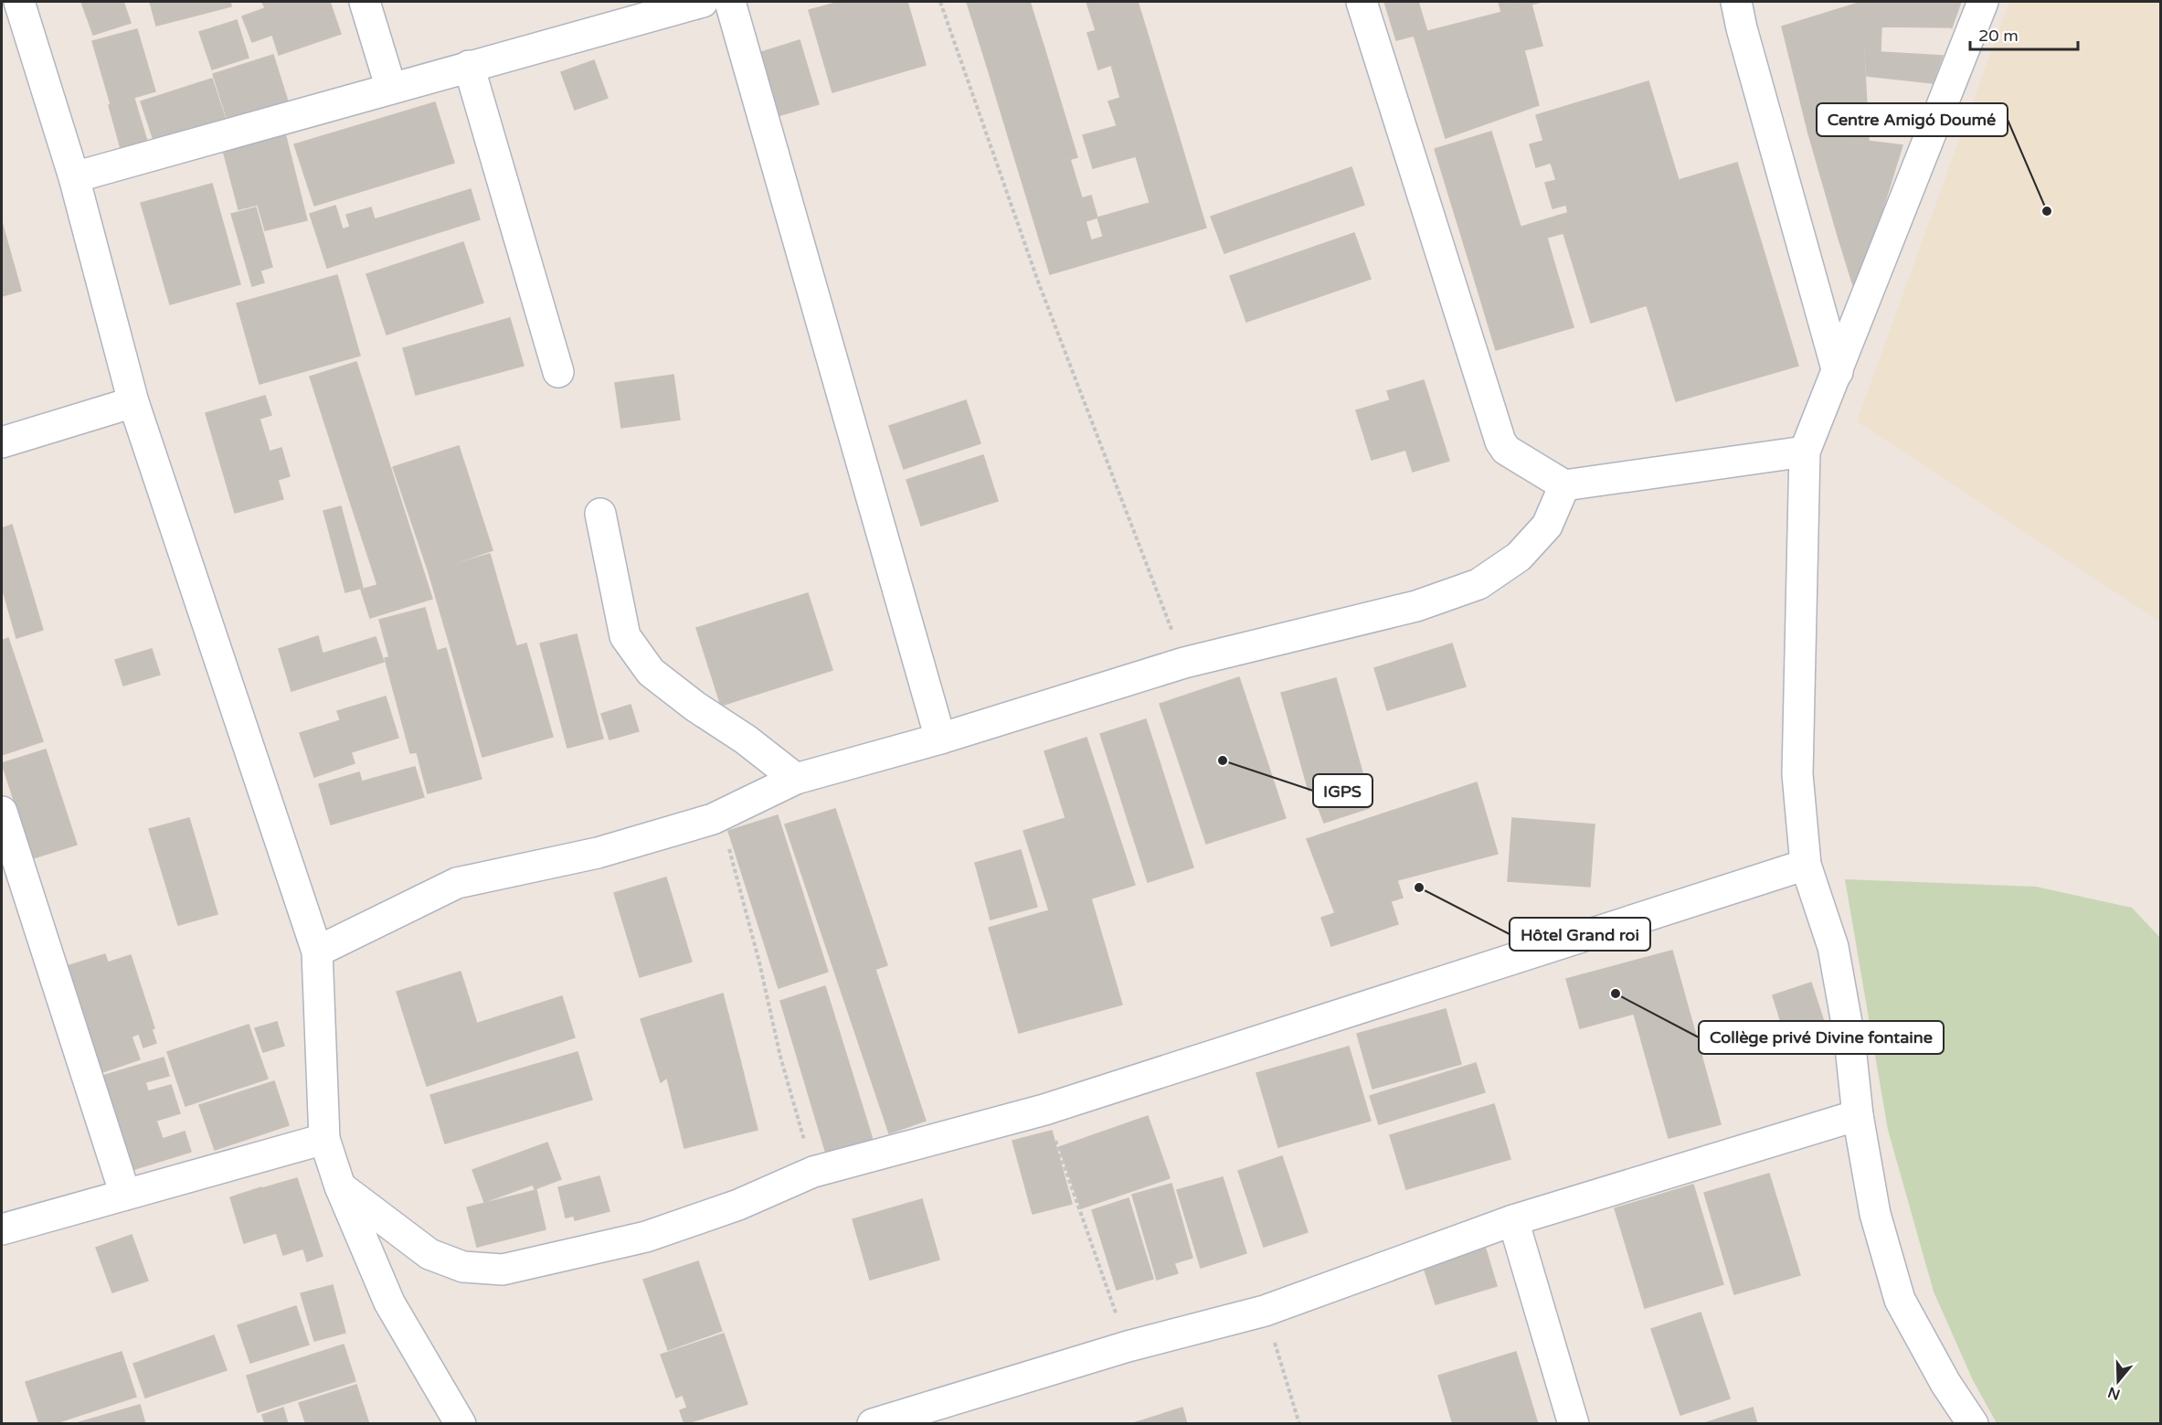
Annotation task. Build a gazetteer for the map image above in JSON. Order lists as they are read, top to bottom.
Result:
{
  "places": [
    "Centre Amigó Doumé",
    "IGPS",
    "Hôtel Grand roi",
    "Collège privé Divine fontaine"
  ],
  "scale_bar": "20 m",
  "north": "bottom"
}
